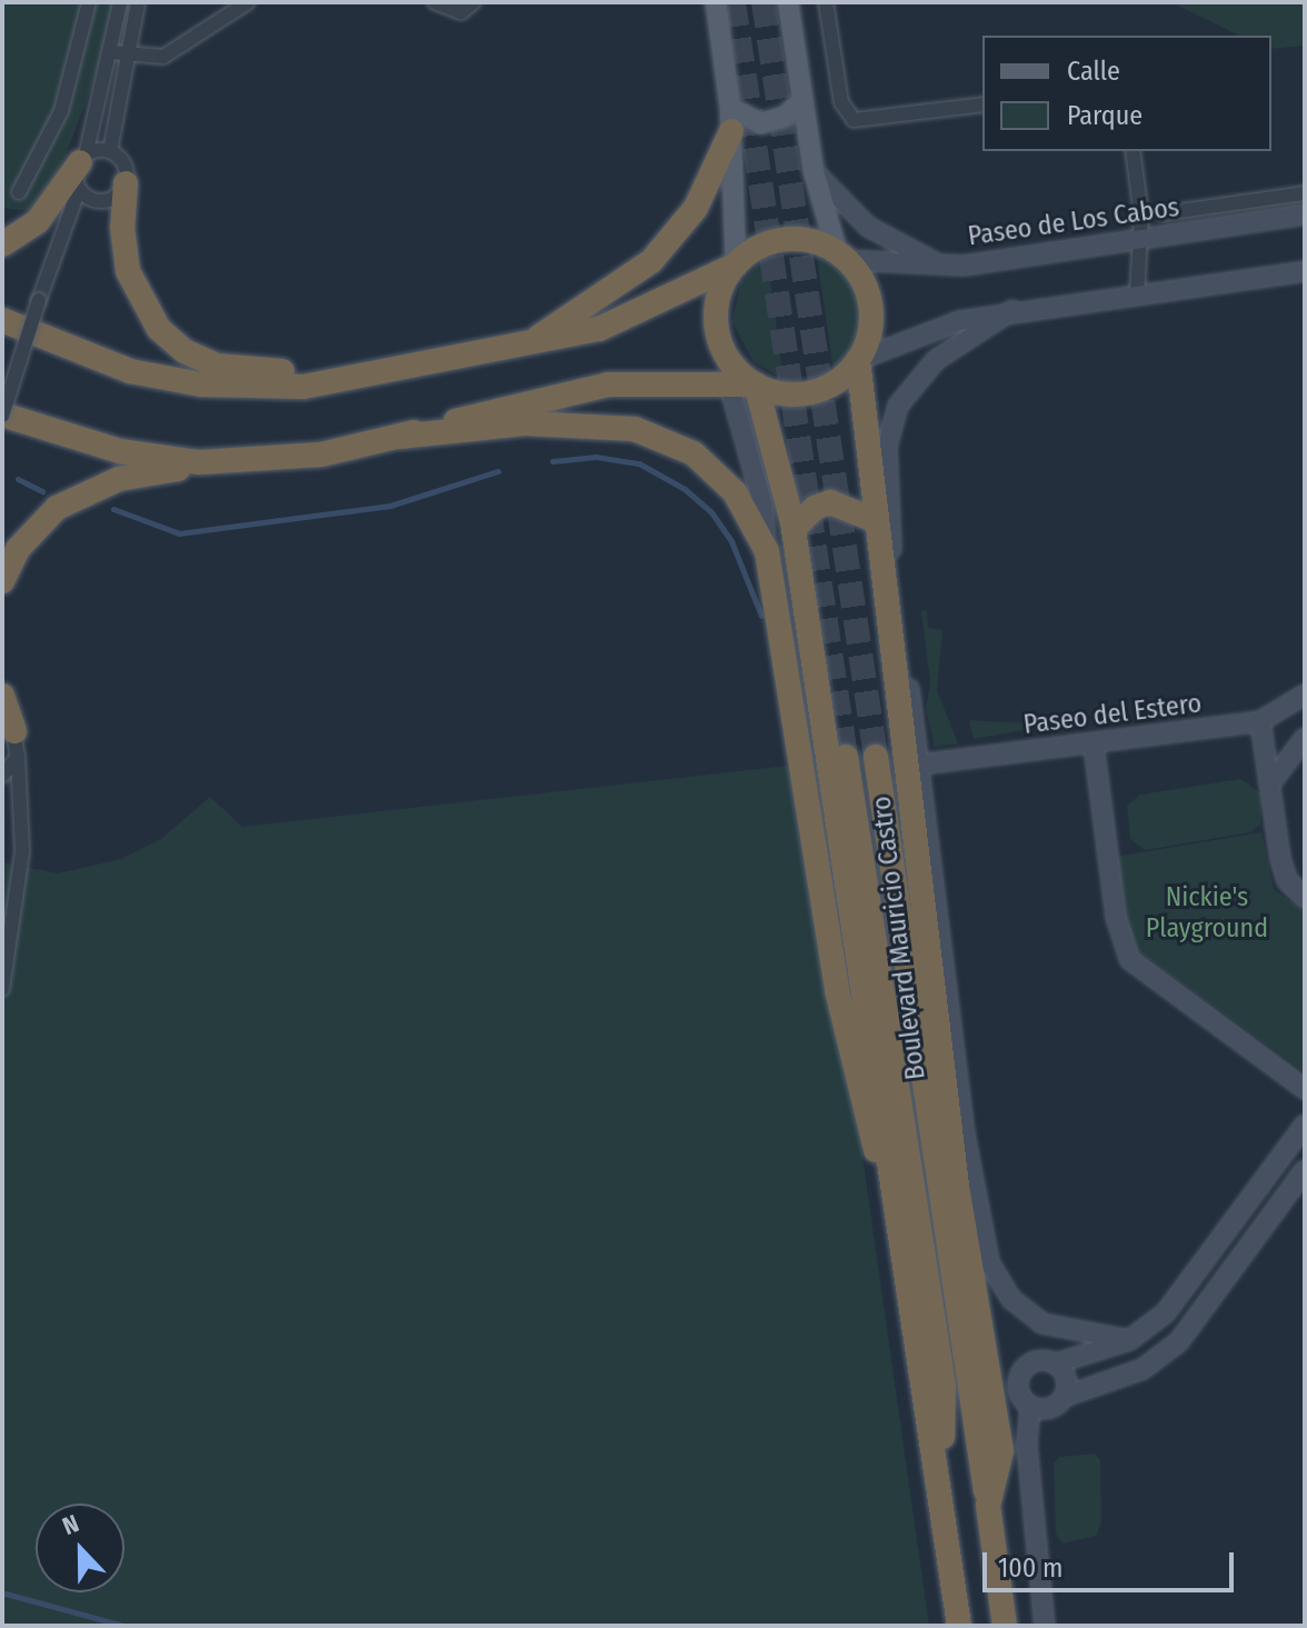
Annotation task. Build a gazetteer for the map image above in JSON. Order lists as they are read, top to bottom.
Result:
{
  "streets": {
    "highway": ["Boulevard Mauricio Castro"],
    "street": ["Paseo de Los Cabos", "Paseo del Estero"]
  },
  "crossings": [
    ["Paseo de Los Cabos", "Boulevard Mauricio Castro"]
  ],
  "parks": ["Nickie's Playground"],
  "legend": ["Calle", "Parque"],
  "scale_bar": "100 m",
  "north": "top"
}
